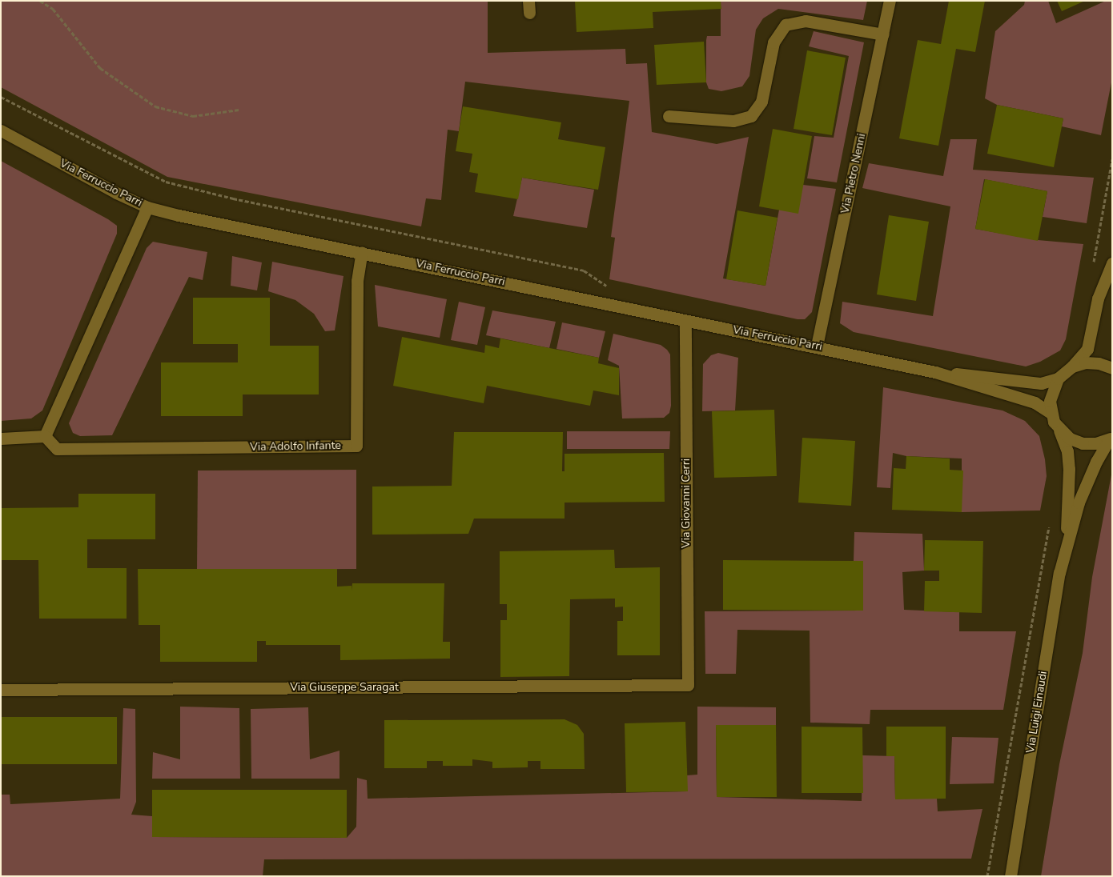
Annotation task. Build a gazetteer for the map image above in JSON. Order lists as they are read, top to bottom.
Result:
{
  "streets": {
    "street": [
      "Via Pietro Nenni",
      "Via Ferruccio Parri",
      "Via Adolfo Infante",
      "Via Giovanni Cerri",
      "Via Giuseppe Saragat",
      "Via Luigi Einaudi"
    ]
  },
  "crossings": [
    ["Via Pietro Nenni", "Via Ferruccio Parri"],
    ["Via Ferruccio Parri", "Via Adolfo Infante"],
    ["Via Ferruccio Parri", "Via Giovanni Cerri"],
    ["Via Ferruccio Parri", "Via Luigi Einaudi"],
    ["Via Giovanni Cerri", "Via Giuseppe Saragat"]
  ]
}
